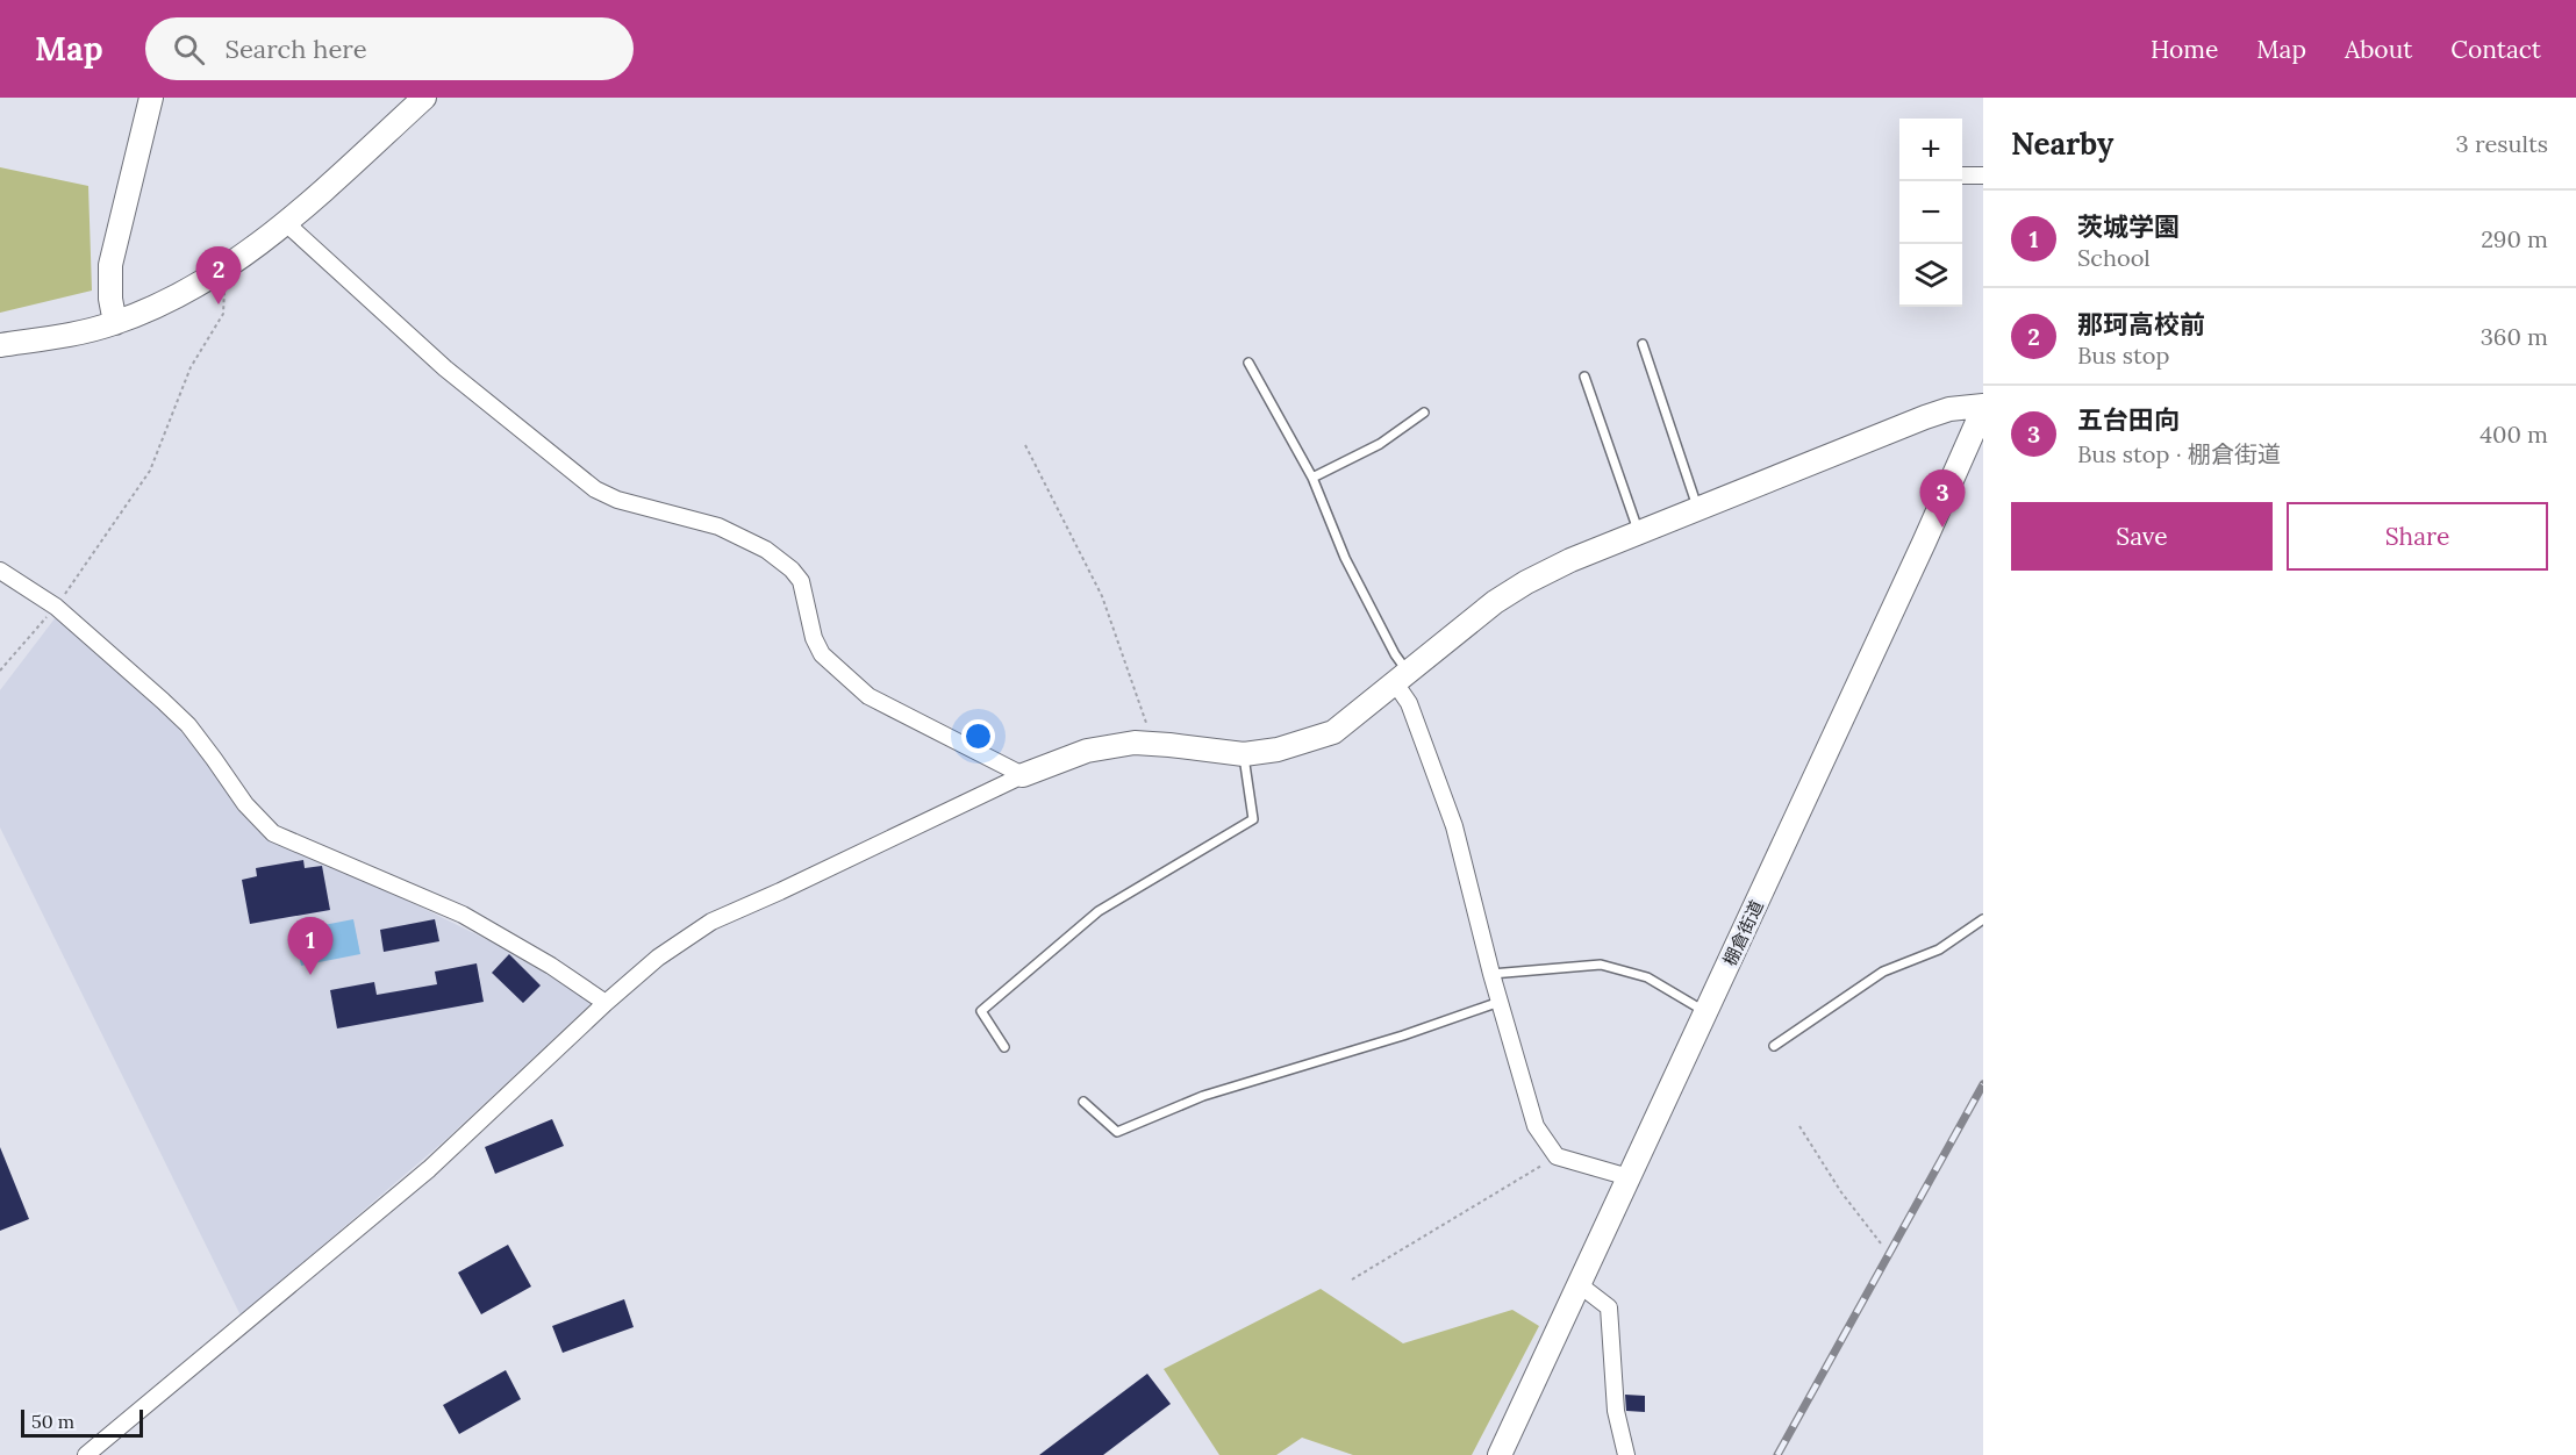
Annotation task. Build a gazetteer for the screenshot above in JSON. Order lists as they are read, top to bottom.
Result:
{
  "streets": {
    "street": ["棚倉街道"]
  },
  "scale_bar": "50 m",
  "page": {
    "header": "Map",
    "search": "Search here",
    "nav": [
      "Home",
      "Map",
      "About",
      "Contact"
    ],
    "heading": ["Nearby", "3 results"],
    "map_buttons": ["+", "−"],
    "list": [
      {
        "mark": "1",
        "name": "茨城学園",
        "note": "School",
        "value": "290 m"
      },
      {
        "mark": "2",
        "name": "那珂高校前",
        "note": "Bus stop",
        "value": "360 m"
      },
      {
        "mark": "3",
        "name": "五台田向",
        "note": "Bus stop · 棚倉街道",
        "value": "400 m"
      }
    ],
    "pins": ["2", "3", "1"],
    "buttons": ["Save", "Share"],
    "scale": "50 m"
  }
}
